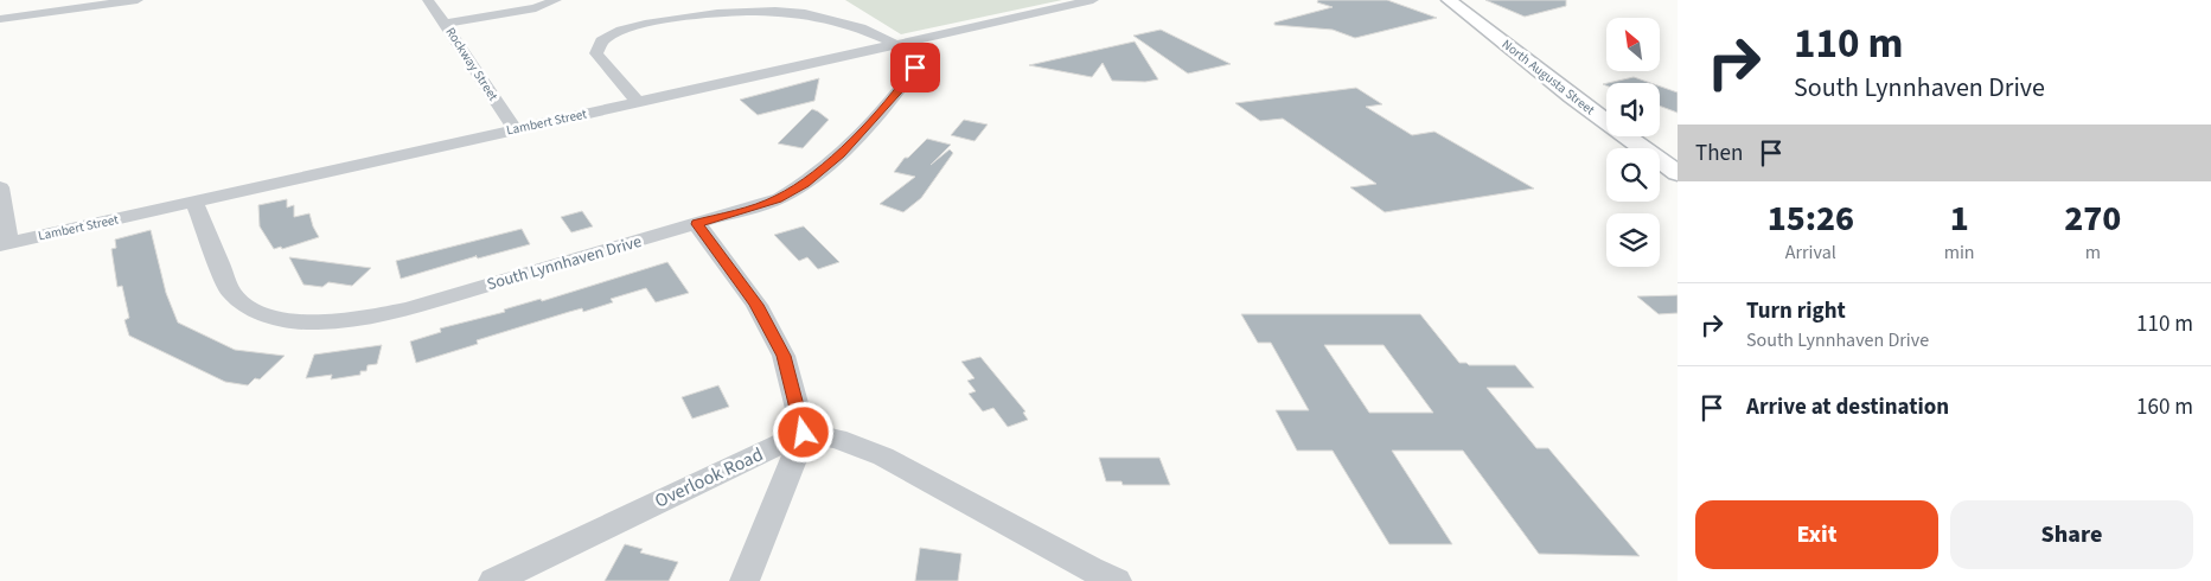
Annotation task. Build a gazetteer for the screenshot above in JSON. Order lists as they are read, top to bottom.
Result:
{
  "streets": {
    "main road": ["North Augusta Street"],
    "street": [
      "Rockway Street",
      "Lambert Street",
      "South Lynnhaven Drive",
      "Overlook Road"
    ]
  },
  "crossings": [
    ["Rockway Street", "Lambert Street"],
    ["Lambert Street", "South Lynnhaven Drive"]
  ],
  "north": "top left",
  "page": {
    "turn": ["110 m", "South Lynnhaven Drive"],
    "then": "Then",
    "eta": [
      "15:26",
      "Arrival",
      "1",
      "min",
      "270",
      "m"
    ],
    "list": [
      {
        "name": "Turn right",
        "note": "South Lynnhaven Drive",
        "value": "110 m"
      },
      {
        "name": "Arrive at destination",
        "value": "160 m"
      }
    ],
    "buttons": ["Exit", "Share"]
  }
}
